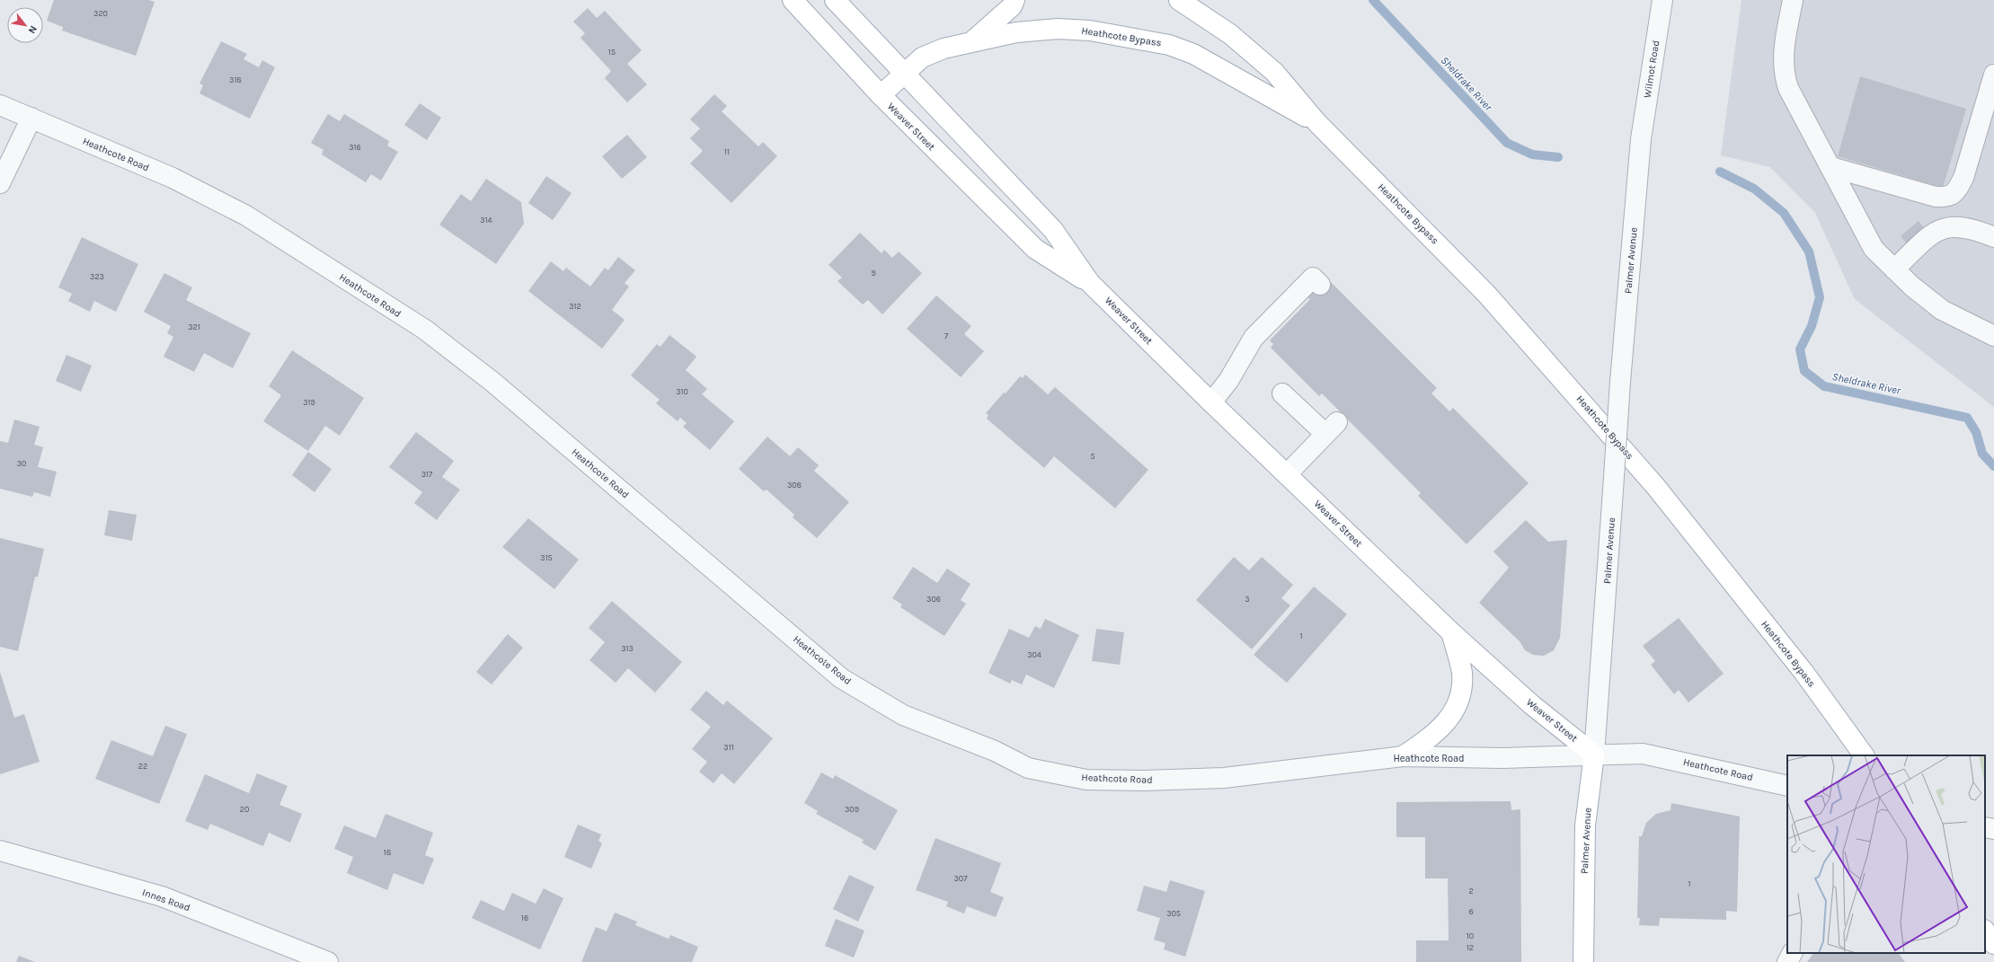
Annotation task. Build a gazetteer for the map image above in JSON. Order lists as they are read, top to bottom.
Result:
{
  "streets": {
    "main road": ["Heathcote Bypass", "Weaver Street", "Palmer Avenue"],
    "street": ["Wilmot Road", "Heathcote Road", "Innes Road"]
  },
  "crossings": [
    ["Heathcote Bypass", "Weaver Street"],
    ["Wilmot Road", "Palmer Avenue"],
    ["Weaver Street", "Heathcote Road"],
    ["Weaver Street", "Palmer Avenue"],
    ["Heathcote Road", "Palmer Avenue"]
  ],
  "water": ["Sheldrake River"],
  "house_numbers": [
    "320",
    "15",
    "318",
    "316",
    "11",
    "314",
    "9",
    "323",
    "312",
    "321",
    "7",
    "310",
    "319",
    "5",
    "30",
    "317",
    "308",
    "315",
    "306",
    "3",
    "1",
    "313",
    "304",
    "311",
    "22",
    "20",
    "309",
    "18",
    "307",
    "1",
    "2",
    "6",
    "305",
    "16",
    "10",
    "12"
  ],
  "north": "bottom right"
}
